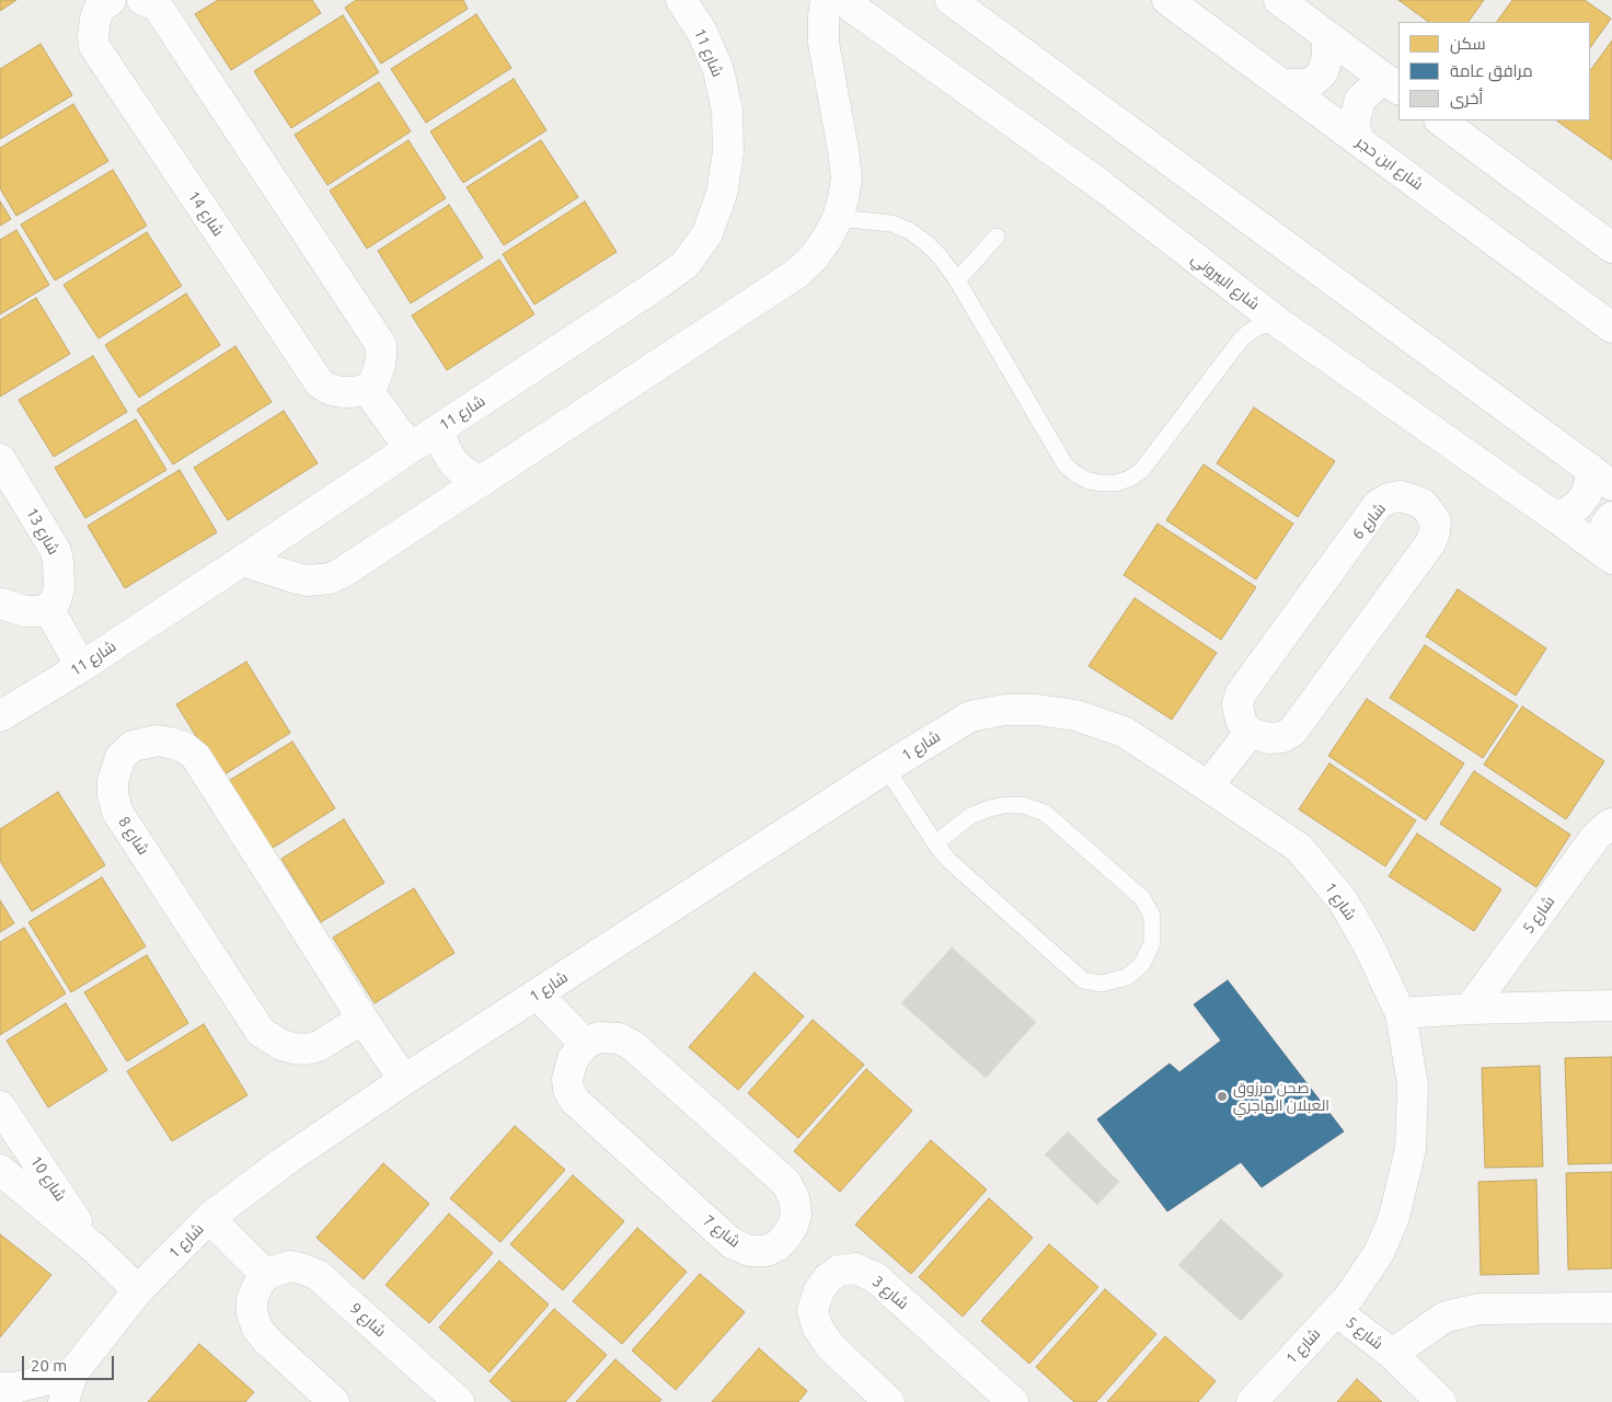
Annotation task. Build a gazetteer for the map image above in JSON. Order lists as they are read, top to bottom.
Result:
{
  "streets": {
    "street": [
      "شارع 11",
      "شارع ابن حجر",
      "شارع 14",
      "شارع البيروني",
      "شارع 6",
      "شارع 13",
      "شارع 1",
      "شارع 8",
      "شارع 5",
      "شارع 10",
      "شارع 7",
      "شارع 3",
      "شارع 9"
    ]
  },
  "crossings": [
    ["شارع 1", "شارع 8"],
    ["شارع 1", "شارع 5"],
    ["شارع 1", "شارع 10"]
  ],
  "places": ["صحن مرزوق العبلان الهاجري"],
  "legend": ["سكن", "مرافق عامة", "أخرى"],
  "scale_bar": "20 m"
}
